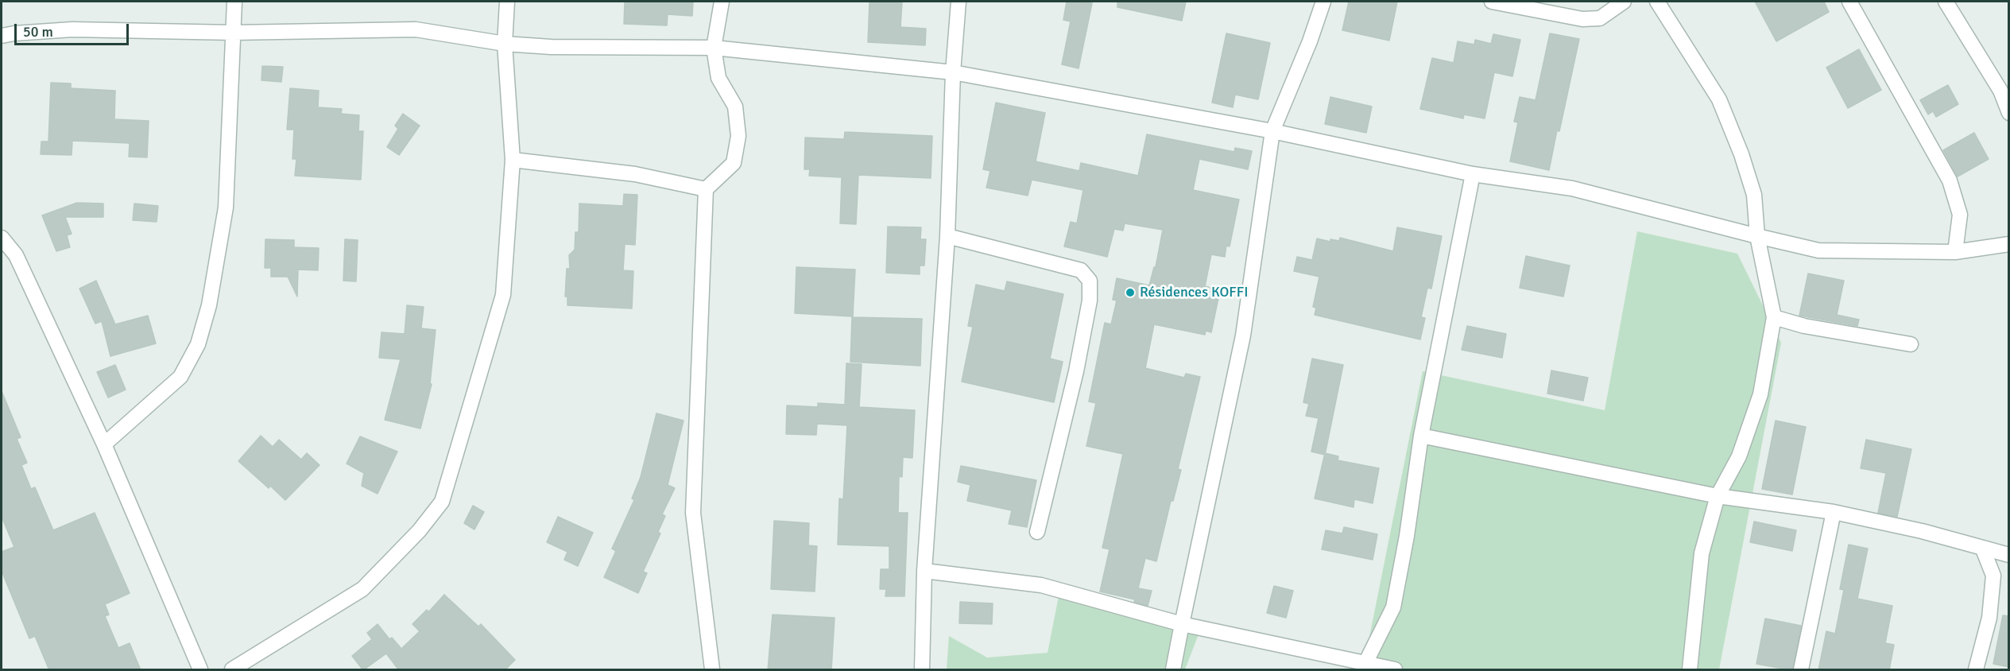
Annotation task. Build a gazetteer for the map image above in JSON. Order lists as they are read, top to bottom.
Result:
{
  "places": ["Résidences KOFFI"],
  "scale_bar": "50 m"
}
